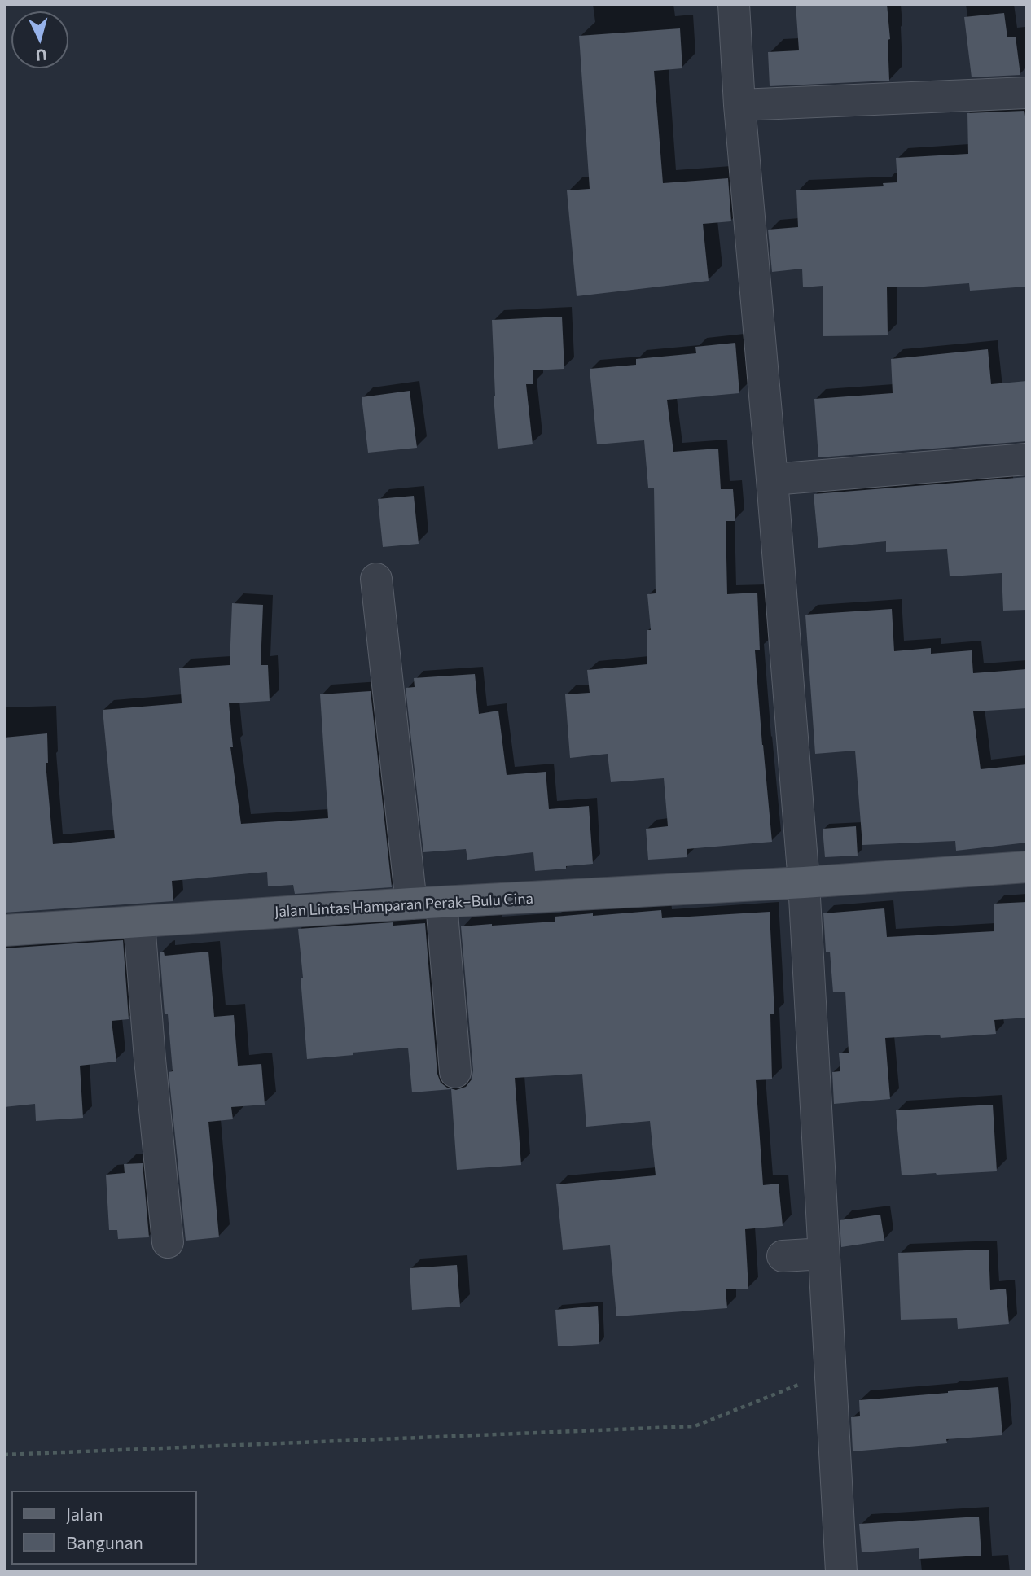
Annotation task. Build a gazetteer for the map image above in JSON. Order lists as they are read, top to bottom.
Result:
{
  "streets": {
    "main road": ["Jalan Lintas Hamparan Perak–Bulu Cina"]
  },
  "legend": ["Jalan", "Bangunan"],
  "north": "bottom"
}
